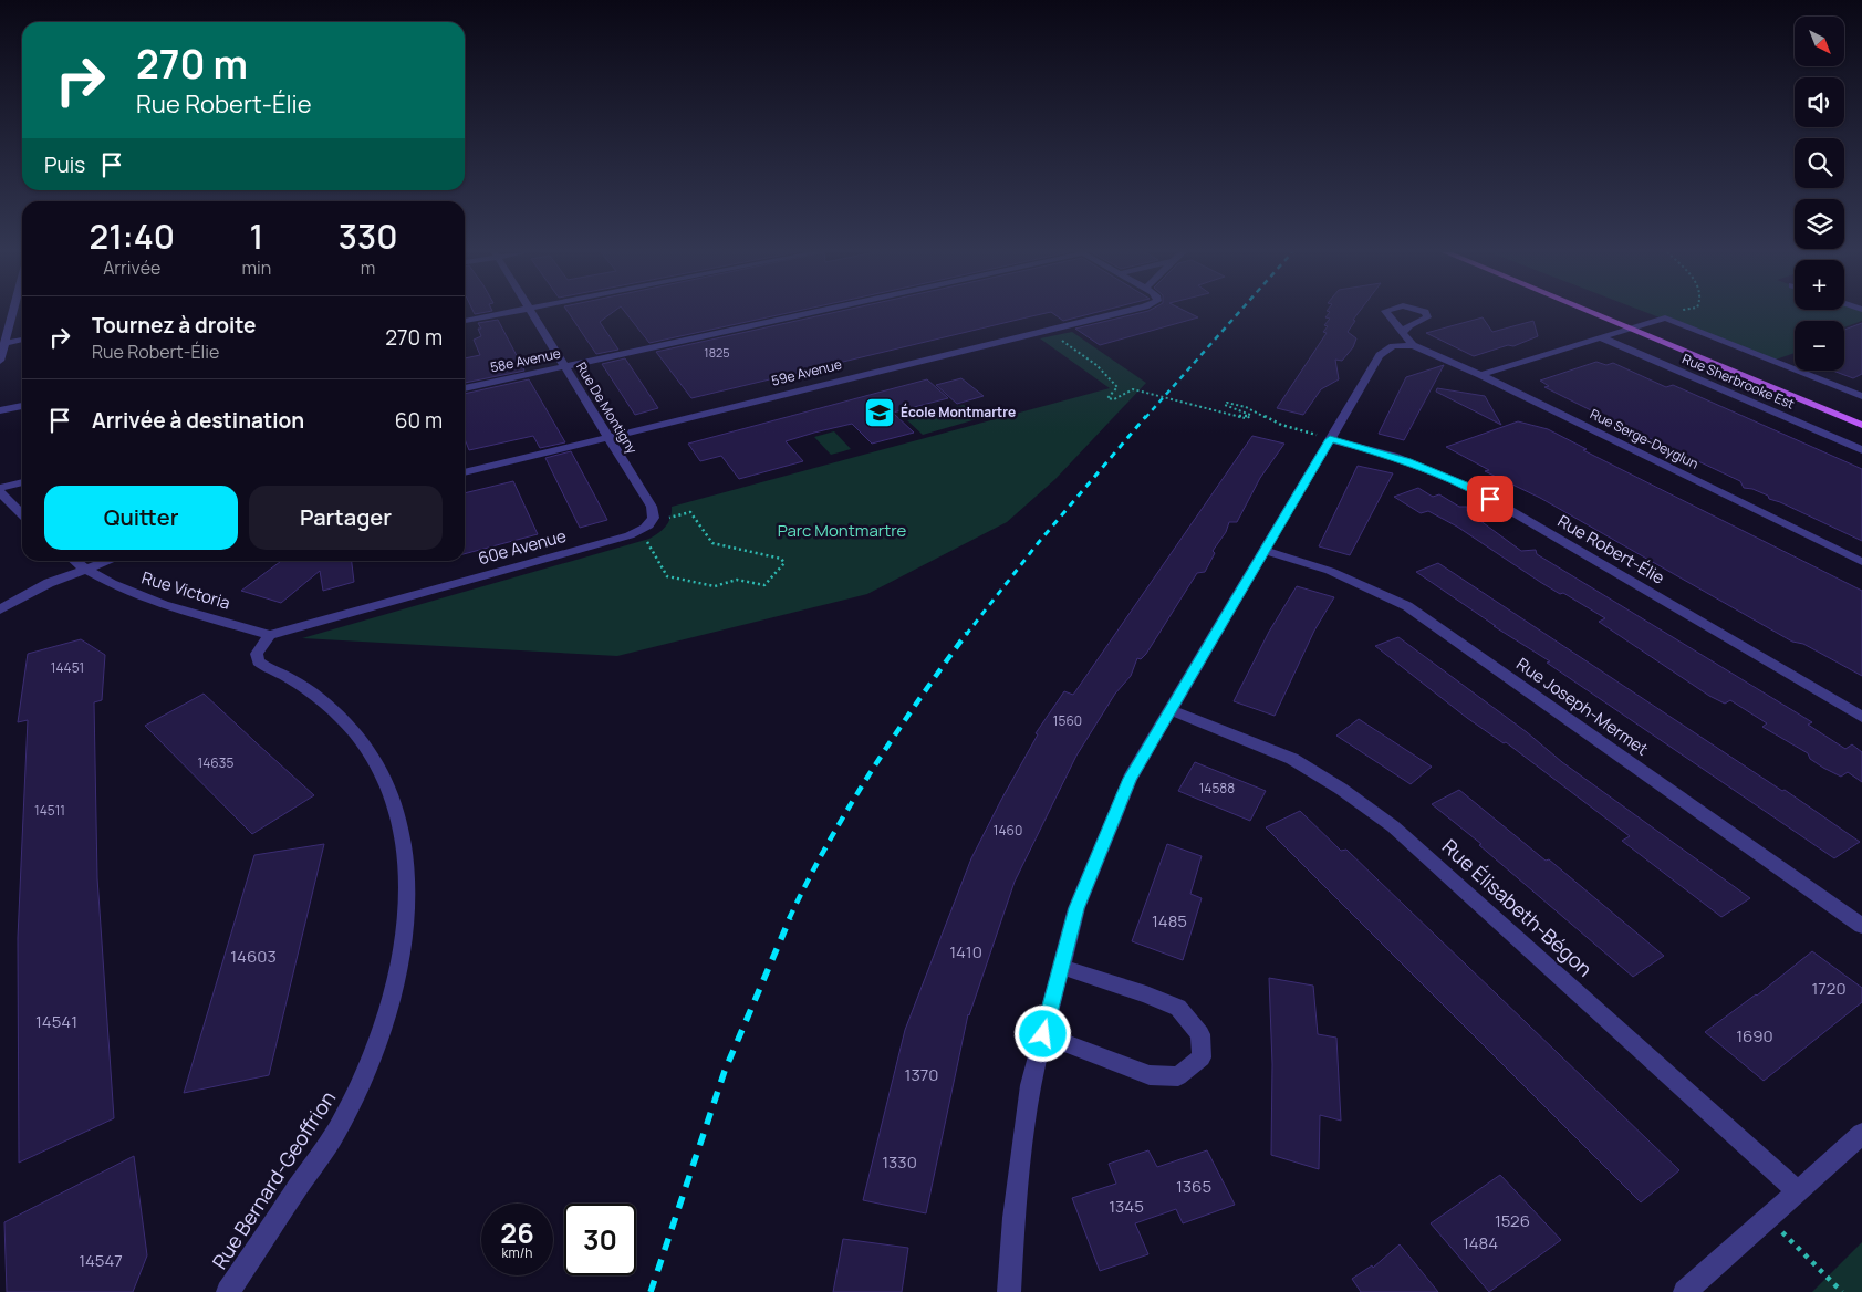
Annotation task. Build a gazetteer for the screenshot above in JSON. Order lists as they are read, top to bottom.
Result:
{
  "streets": {
    "main road": ["Rue Sherbrooke Est"],
    "street": [
      "58e Avenue",
      "59e Avenue",
      "Rue De Montigny",
      "Rue Serge-Deyglun",
      "60e Avenue",
      "Rue Robert-Élie",
      "Rue Victoria",
      "Rue Joseph-Mermet",
      "Rue Élisabeth-Bégon",
      "Rue Bernard-Geoffrion"
    ]
  },
  "crossings": [
    ["58e Avenue", "Rue De Montigny"],
    ["59e Avenue", "Rue De Montigny"],
    ["Rue De Montigny", "60e Avenue"],
    ["60e Avenue", "Rue Victoria"],
    ["60e Avenue", "Rue Bernard-Geoffrion"],
    ["Rue Victoria", "Rue Bernard-Geoffrion"]
  ],
  "parks": ["Parc Montmartre"],
  "places": {
    "school or university": ["École Montmartre"]
  },
  "house_numbers": [
    "1825",
    "14451",
    "1560",
    "14635",
    "14588",
    "14511",
    "1460",
    "1485",
    "1410",
    "14603",
    "1720",
    "14541",
    "1690",
    "1370",
    "1330",
    "1365",
    "1345",
    "1526",
    "1484",
    "14547"
  ],
  "north": "bottom right",
  "page": {
    "map_buttons": ["+", "−"],
    "turn": ["270 m", "Rue Robert-Élie"],
    "then": "Puis",
    "eta": [
      "21:40",
      "Arrivée",
      "1",
      "min",
      "330",
      "m"
    ],
    "list": [
      {
        "name": "Tournez à droite",
        "note": "Rue Robert-Élie",
        "value": "270 m"
      },
      {
        "name": "Arrivée à destination",
        "value": "60 m"
      }
    ],
    "buttons": ["Quitter", "Partager"],
    "speed": "26 km/h",
    "limit": "30"
  }
}
